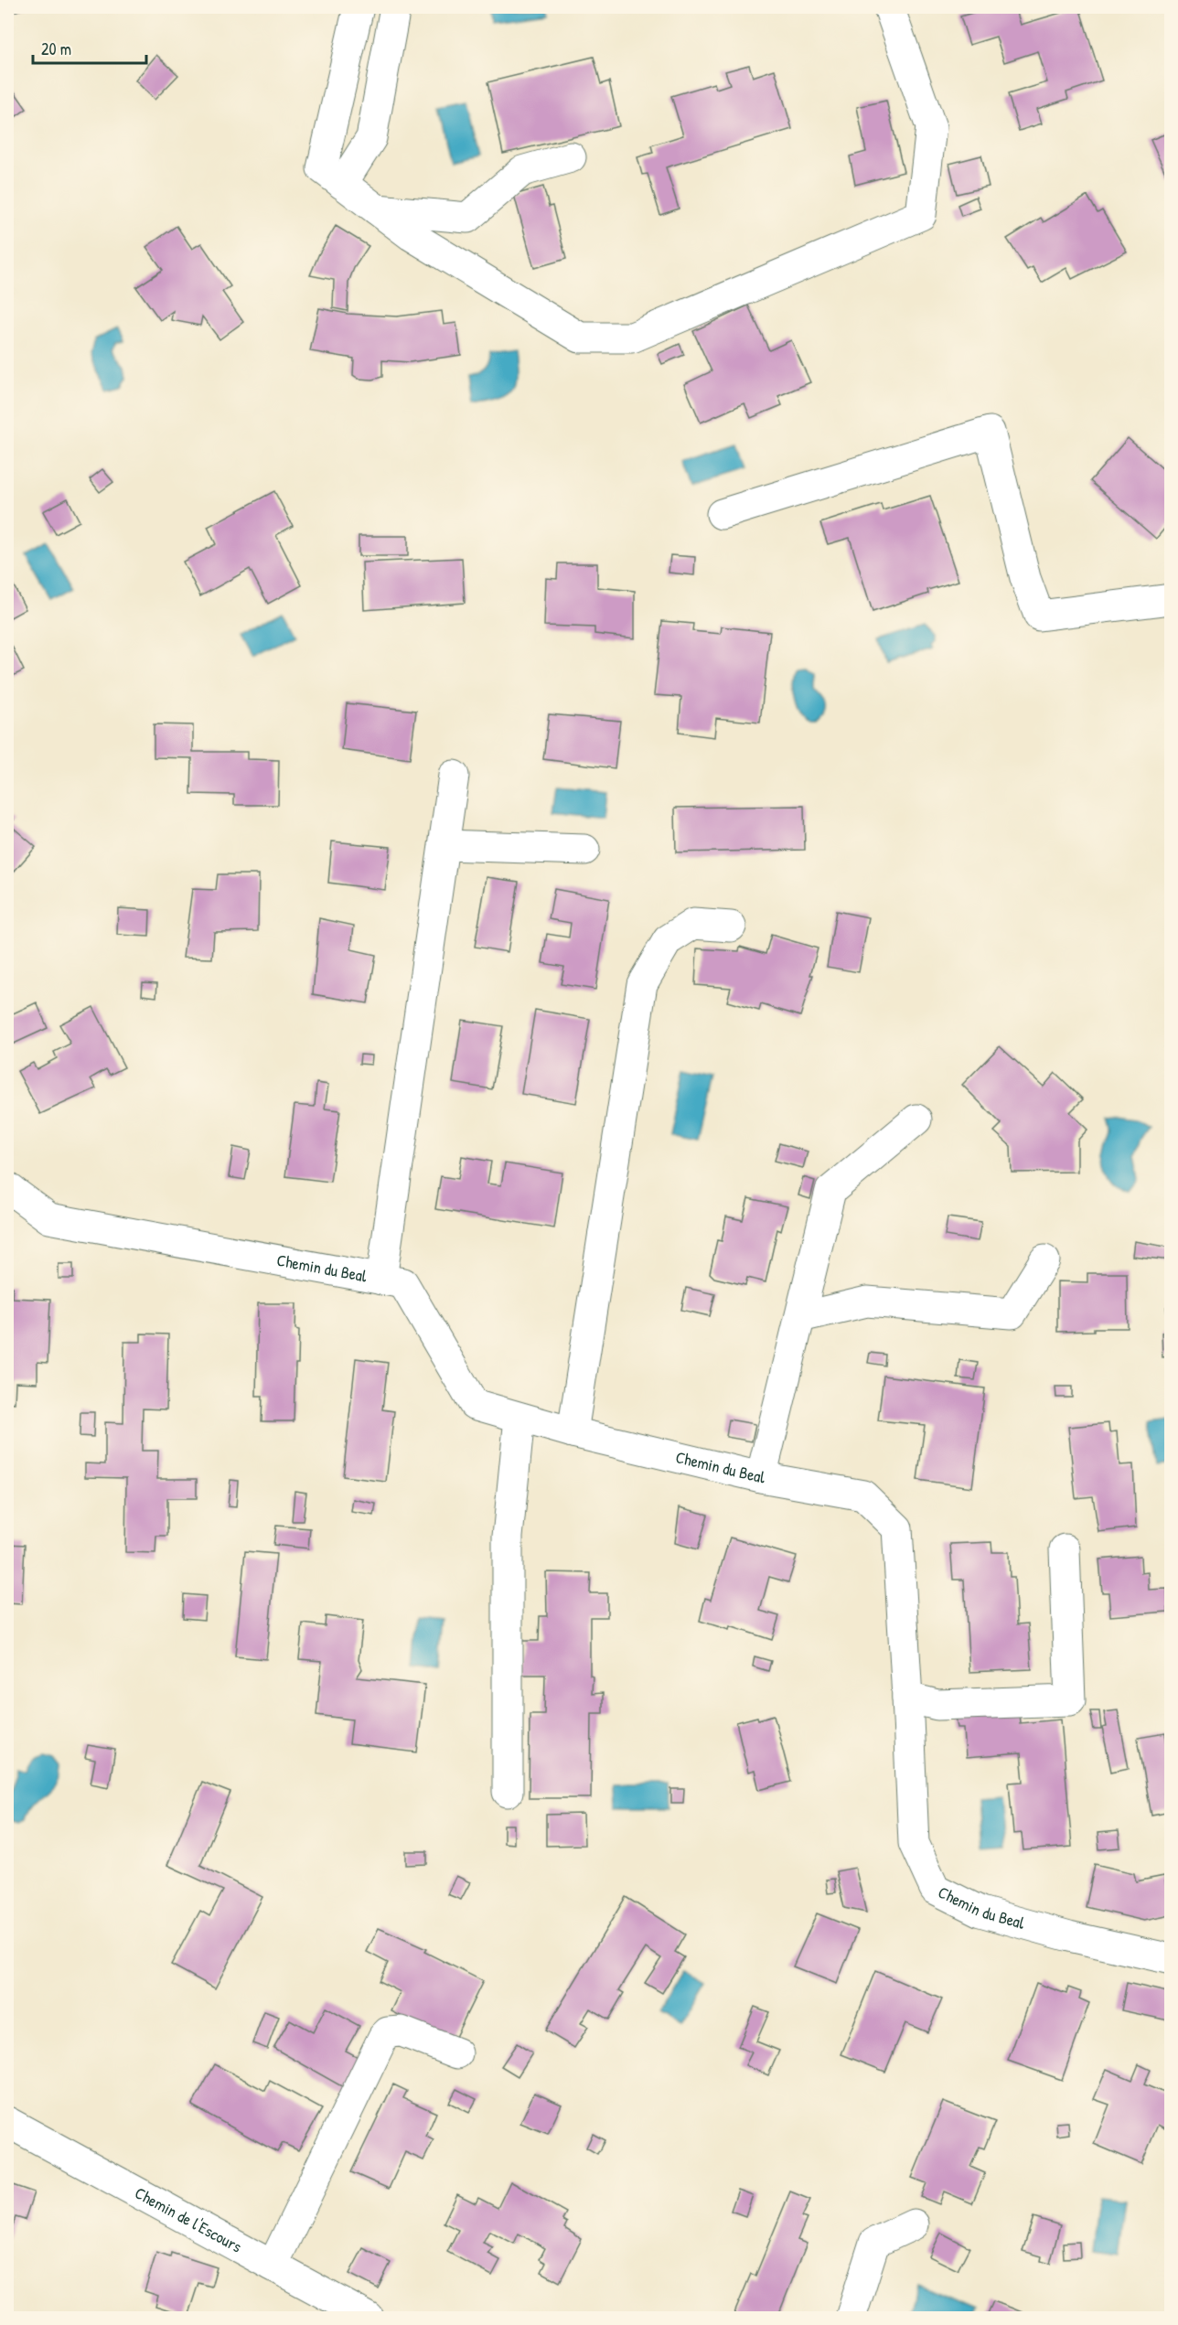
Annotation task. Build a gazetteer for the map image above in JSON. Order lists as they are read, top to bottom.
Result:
{
  "streets": {
    "street": ["Chemin du Beal", "Chemin de l'Escours"]
  },
  "scale_bar": "20 m"
}
